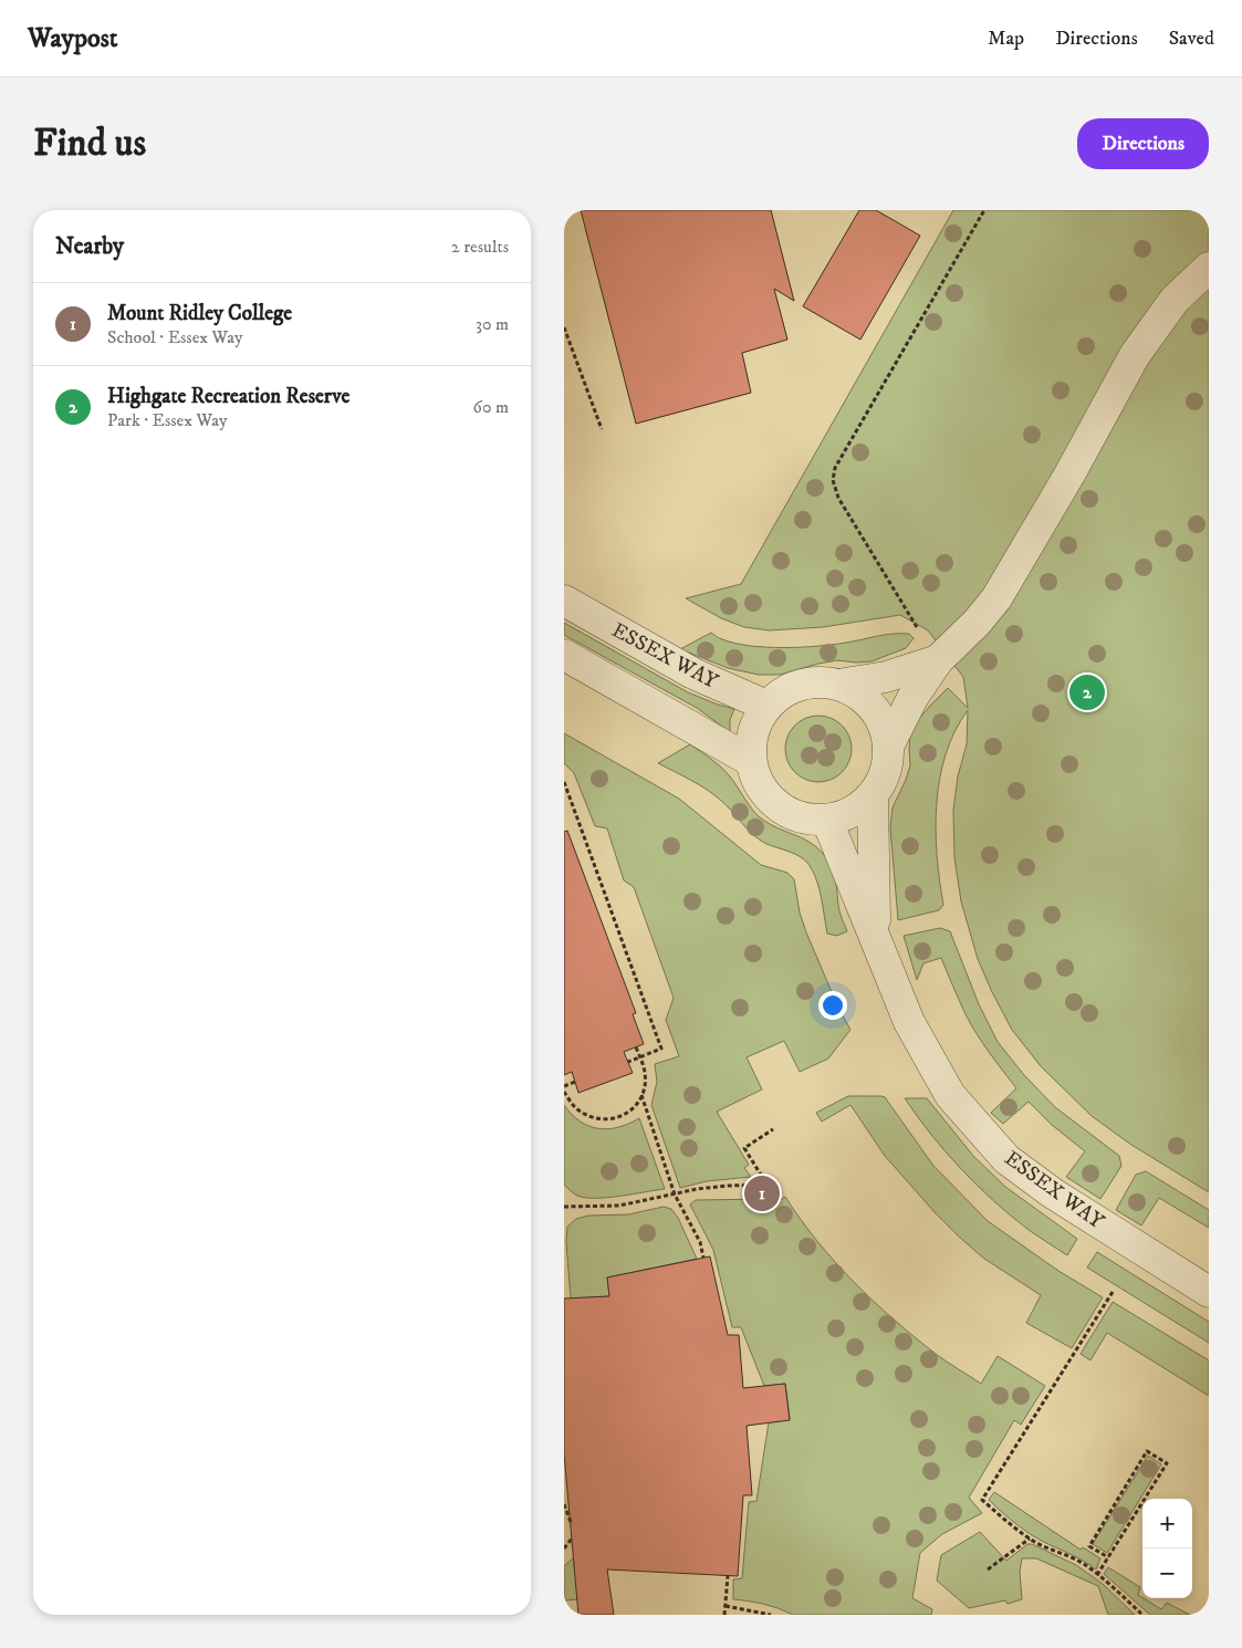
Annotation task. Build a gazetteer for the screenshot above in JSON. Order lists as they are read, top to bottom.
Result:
{
  "streets": {
    "street": ["ESSEX WAY"]
  },
  "page": {
    "header": "Waypost",
    "nav": ["Map", "Directions", "Saved"],
    "buttons": "Directions",
    "title": "Find us",
    "heading": ["Nearby", "2 results"],
    "list": [
      {
        "mark": "1",
        "name": "Mount Ridley College",
        "note": "School · Essex Way",
        "value": "30 m"
      },
      {
        "mark": "2",
        "name": "Highgate Recreation Reserve",
        "note": "Park · Essex Way",
        "value": "60 m"
      }
    ],
    "pins": ["2", "1"],
    "map_buttons": ["+", "−"]
  }
}
